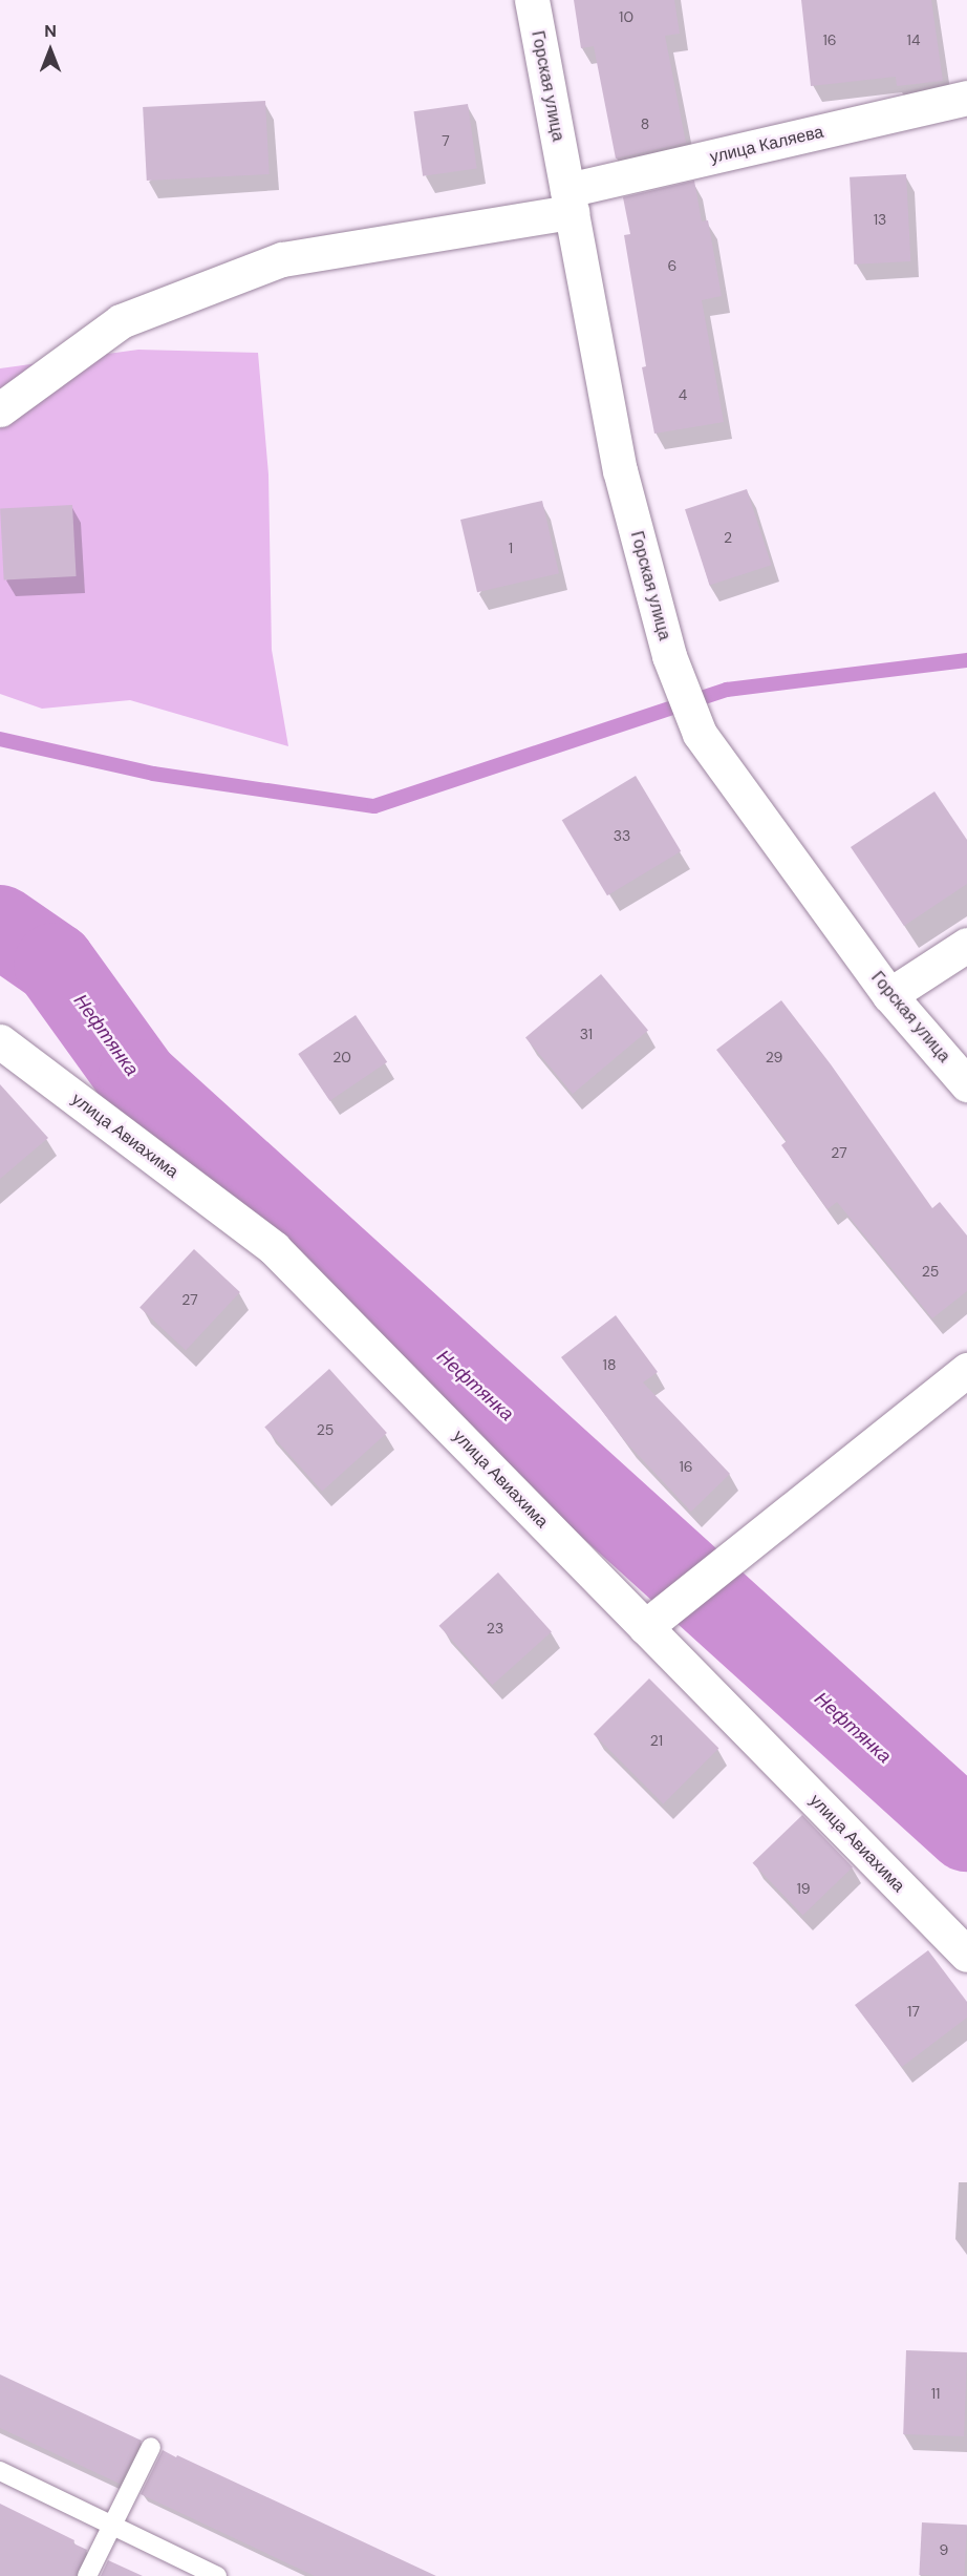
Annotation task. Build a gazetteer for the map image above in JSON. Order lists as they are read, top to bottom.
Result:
{
  "streets": {
    "street": ["Горская улица", "улица Каляева", "улица Авиахима"]
  },
  "crossings": [
    ["Горская улица", "улица Каляева"]
  ],
  "water": ["Нефтянка"],
  "house_numbers": [
    "10",
    "16",
    "14",
    "8",
    "7",
    "13",
    "6",
    "4",
    "2",
    "1",
    "33",
    "31",
    "20",
    "29",
    "27",
    "25",
    "27",
    "18",
    "25",
    "16",
    "23",
    "21",
    "19",
    "17",
    "11",
    "9"
  ],
  "north": "top"
}
